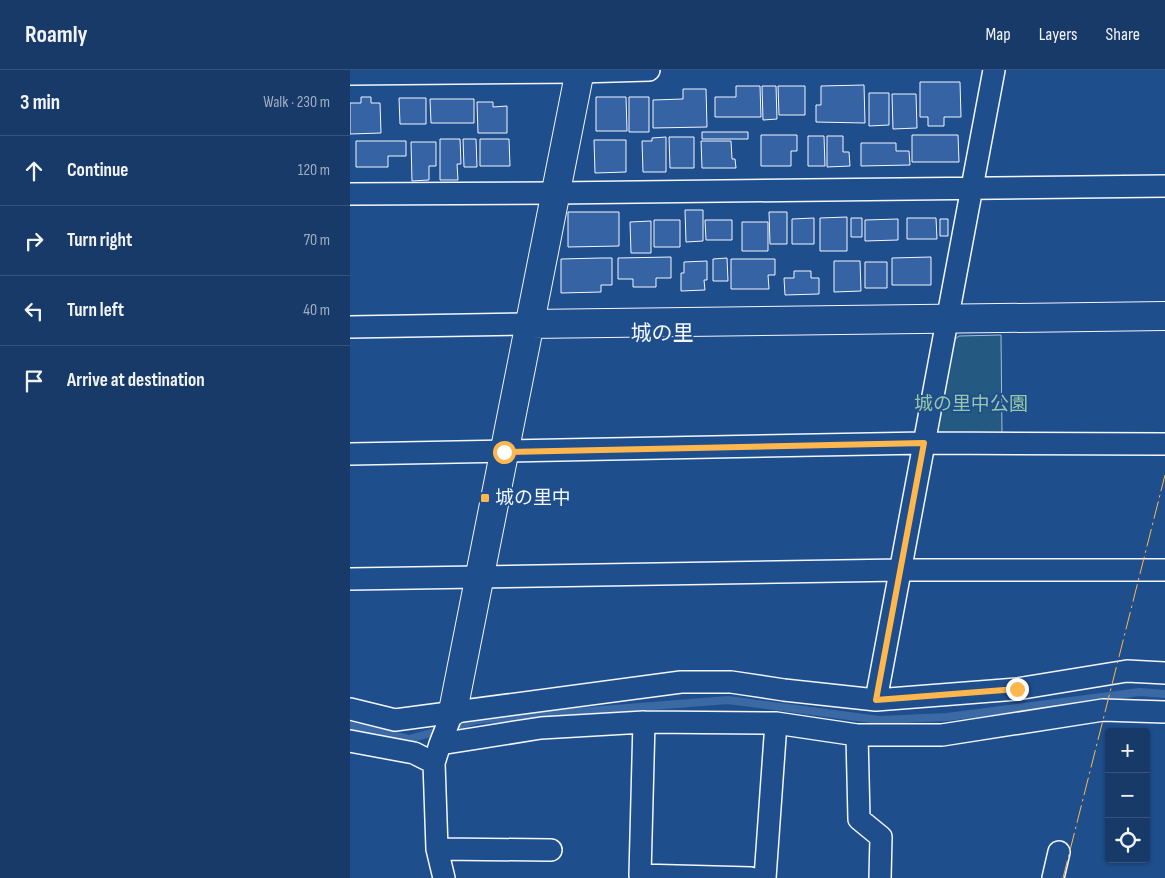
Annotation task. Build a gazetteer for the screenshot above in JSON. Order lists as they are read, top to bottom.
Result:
{
  "districts": ["城の里"],
  "parks": ["城の里中公園"],
  "places": {
    "transit": ["城の里中"]
  },
  "page": {
    "header": "Roamly",
    "nav": ["Map", "Layers", "Share"],
    "heading": ["3 min", "Walk · 230 m"],
    "list": [
      ["Continue", "120 m"],
      ["Turn right", "70 m"],
      ["Turn left", "40 m"],
      "Arrive at destination"
    ],
    "map_buttons": ["+", "−"]
  }
}
